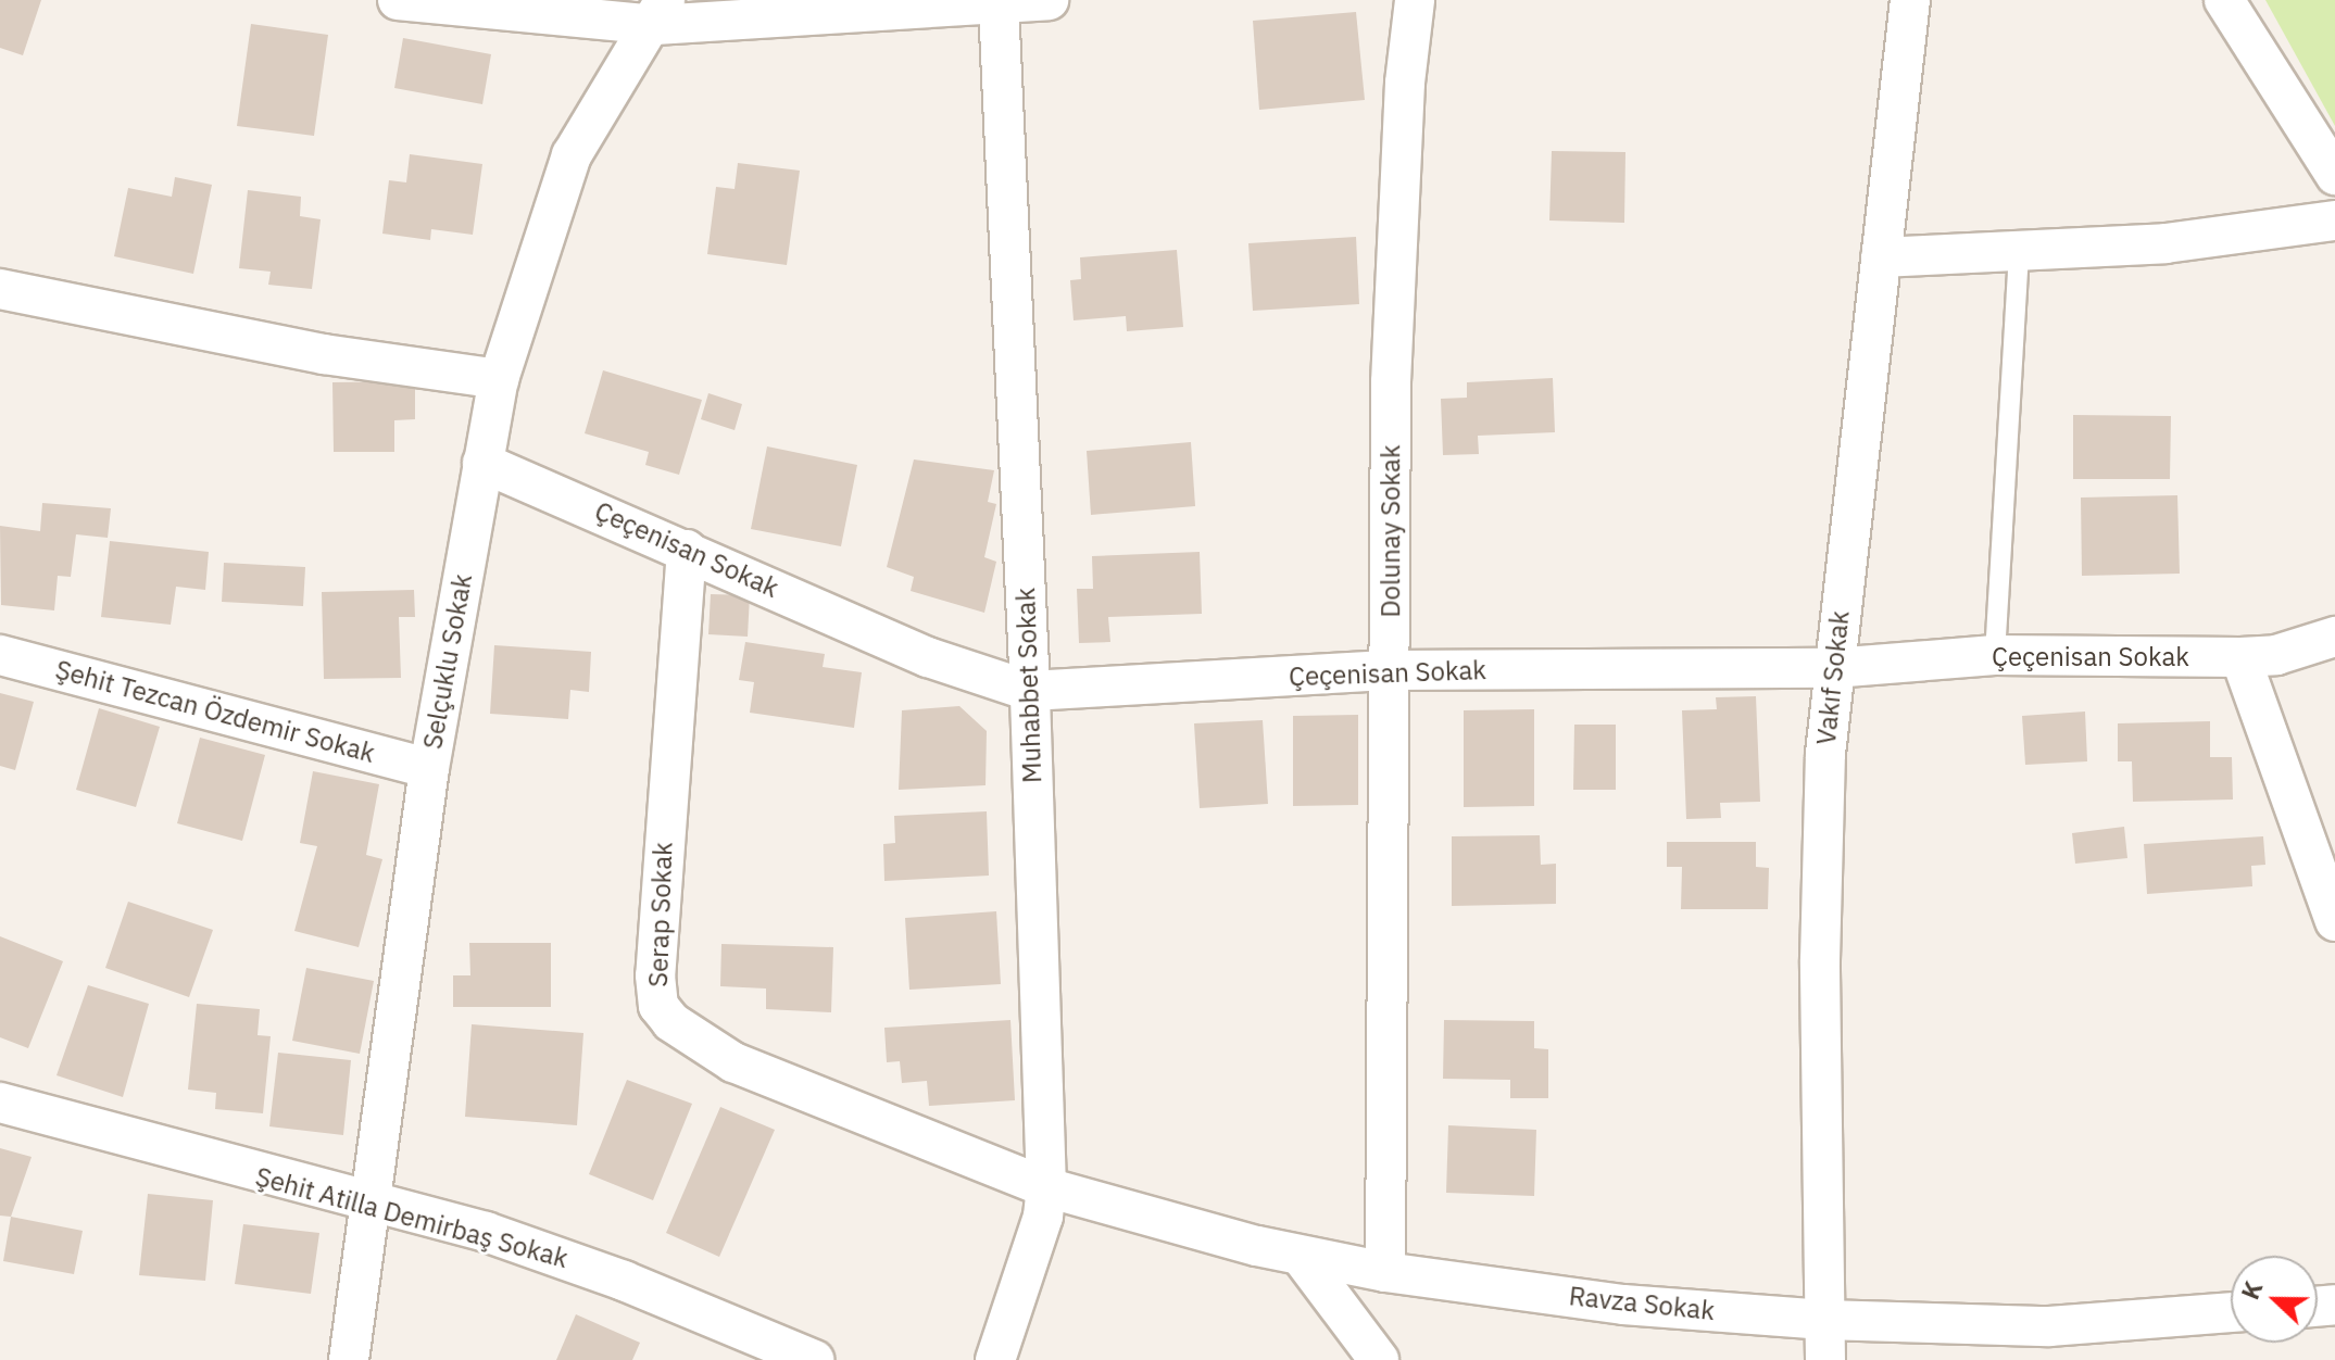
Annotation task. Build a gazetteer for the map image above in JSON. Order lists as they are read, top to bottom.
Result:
{
  "streets": {
    "street": [
      "Dolunay Sokak",
      "Çeçenisan Sokak",
      "Selçuklu Sokak",
      "Vakıf Sokak",
      "Muhabbet Sokak",
      "Şehit Tezcan Özdemir Sokak",
      "Serap Sokak",
      "Şehit Atilla Demirbaş Sokak",
      "Ravza Sokak"
    ]
  },
  "crossings": [
    ["Dolunay Sokak", "Çeçenisan Sokak"],
    ["Dolunay Sokak", "Ravza Sokak"],
    ["Çeçenisan Sokak", "Selçuklu Sokak"],
    ["Çeçenisan Sokak", "Vakıf Sokak"],
    ["Çeçenisan Sokak", "Muhabbet Sokak"],
    ["Çeçenisan Sokak", "Serap Sokak"],
    ["Selçuklu Sokak", "Şehit Tezcan Özdemir Sokak"],
    ["Selçuklu Sokak", "Şehit Atilla Demirbaş Sokak"],
    ["Vakıf Sokak", "Ravza Sokak"],
    ["Muhabbet Sokak", "Serap Sokak"],
    ["Muhabbet Sokak", "Ravza Sokak"],
    ["Serap Sokak", "Ravza Sokak"]
  ],
  "north": "left"
}
